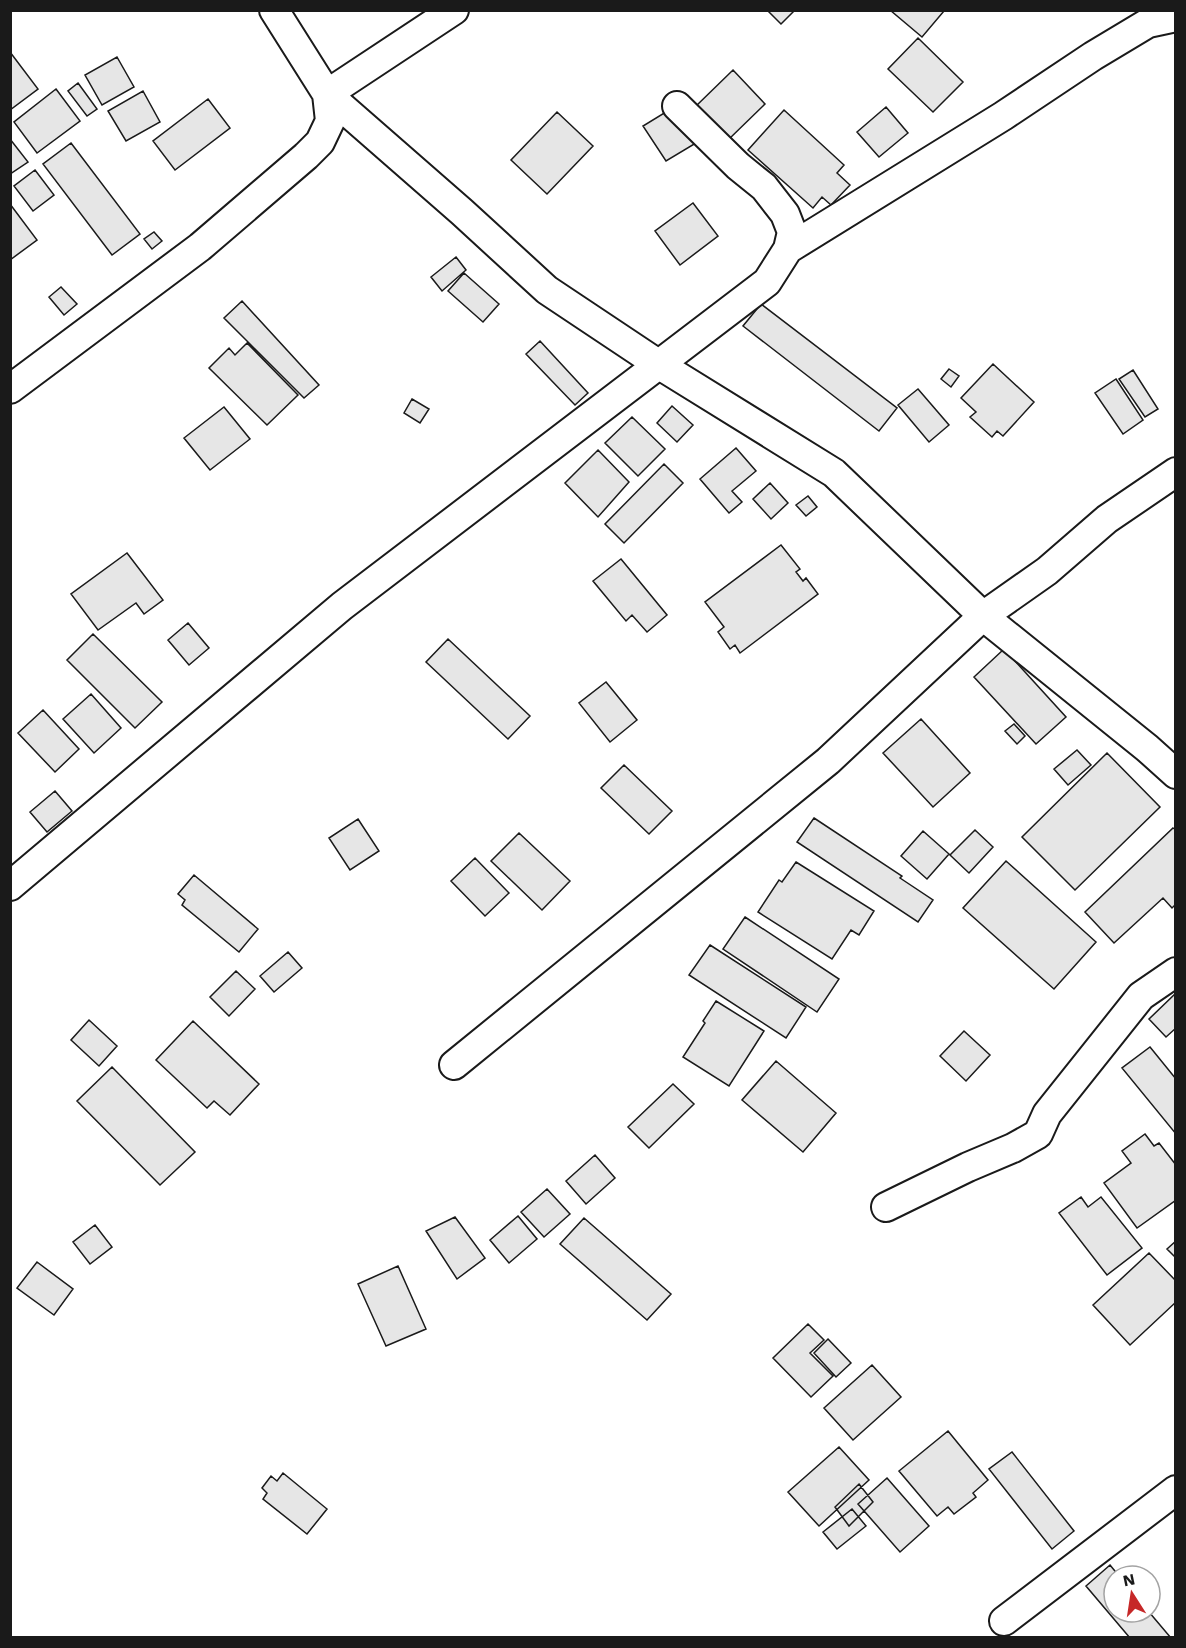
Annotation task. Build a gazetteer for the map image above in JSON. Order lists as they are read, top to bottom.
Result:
{
  "north": "top"
}
